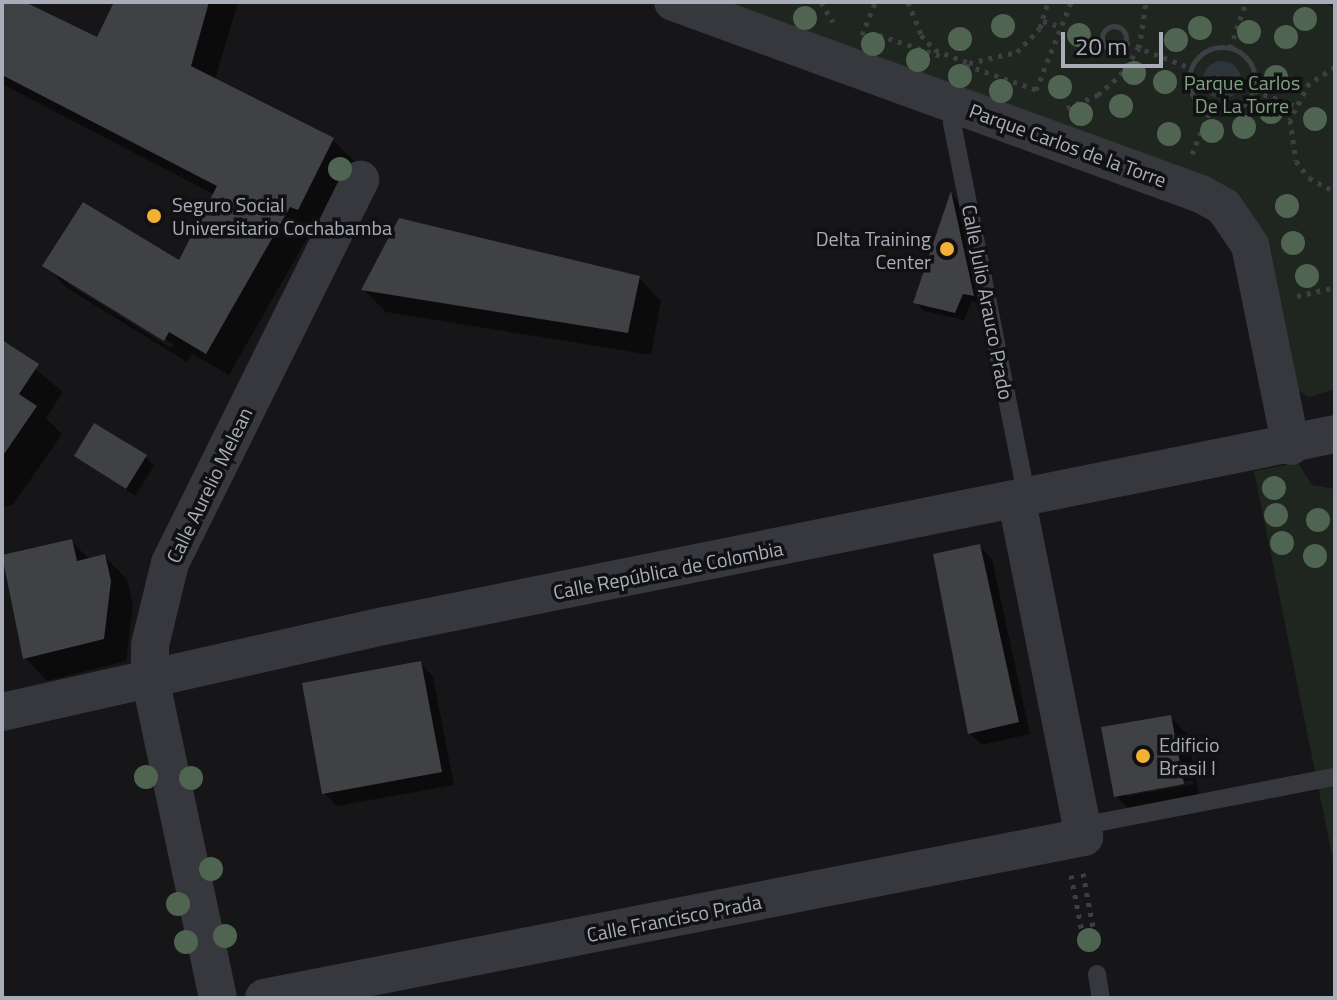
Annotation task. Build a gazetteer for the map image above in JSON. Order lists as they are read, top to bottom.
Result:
{
  "streets": {
    "street": [
      "Parque Carlos de la Torre",
      "Calle Julio Arauco Prado",
      "Calle Aurelio Melean",
      "Calle República de Colombia",
      "Calle Francisco Prada"
    ]
  },
  "crossings": [
    ["Parque Carlos de la Torre", "Calle Julio Arauco Prado"],
    ["Parque Carlos de la Torre", "Calle República de Colombia"],
    ["Calle Julio Arauco Prado", "Calle República de Colombia"],
    ["Calle Julio Arauco Prado", "Calle Francisco Prada"],
    ["Calle Aurelio Melean", "Calle República de Colombia"]
  ],
  "parks": ["Parque Carlos De La Torre"],
  "places": ["Seguro Social Universitario Cochabamba", "Delta Training Center", "Edificio Brasil I"],
  "scale_bar": "20 m"
}
